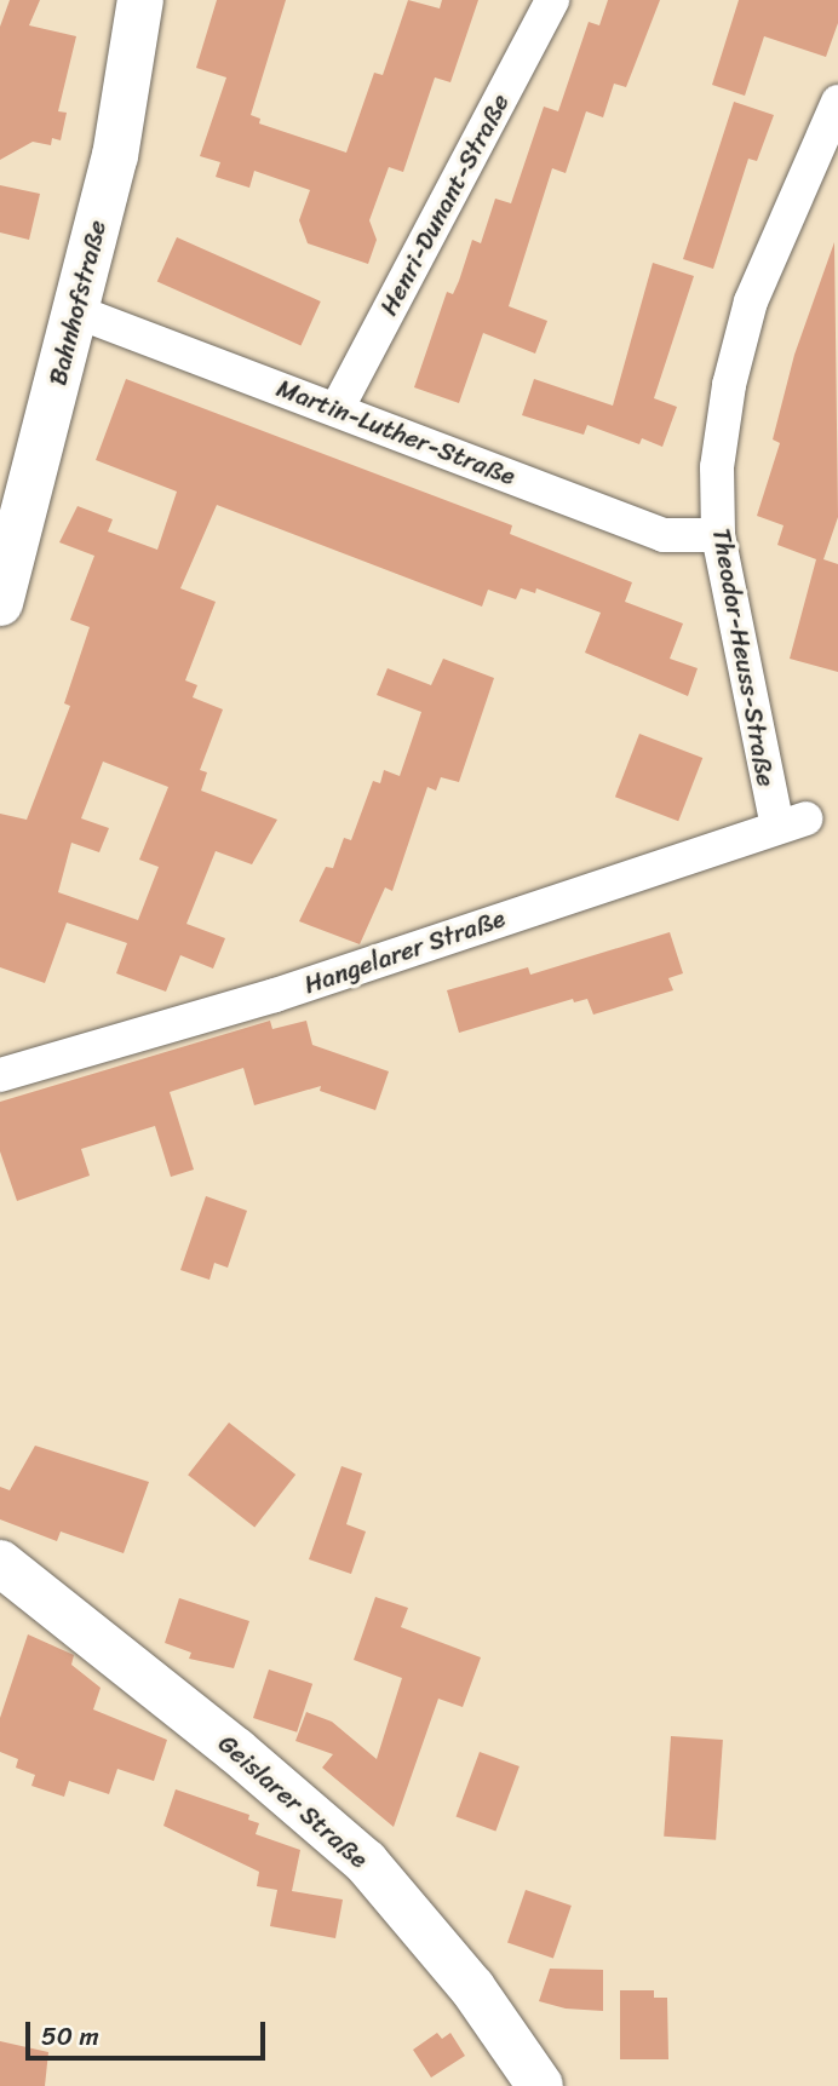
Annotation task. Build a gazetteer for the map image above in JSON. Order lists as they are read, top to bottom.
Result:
{
  "streets": {
    "main road": ["Bahnhofstraße", "Geislarer Straße"],
    "street": [
      "Henri-Dunant-Straße",
      "Martin-Luther-Straße",
      "Theodor-Heuss-Straße",
      "Hangelarer Straße"
    ]
  },
  "crossings": [
    ["Henri-Dunant-Straße", "Martin-Luther-Straße"],
    ["Bahnhofstraße", "Martin-Luther-Straße"],
    ["Martin-Luther-Straße", "Theodor-Heuss-Straße"],
    ["Theodor-Heuss-Straße", "Hangelarer Straße"]
  ],
  "scale_bar": "50 m"
}
